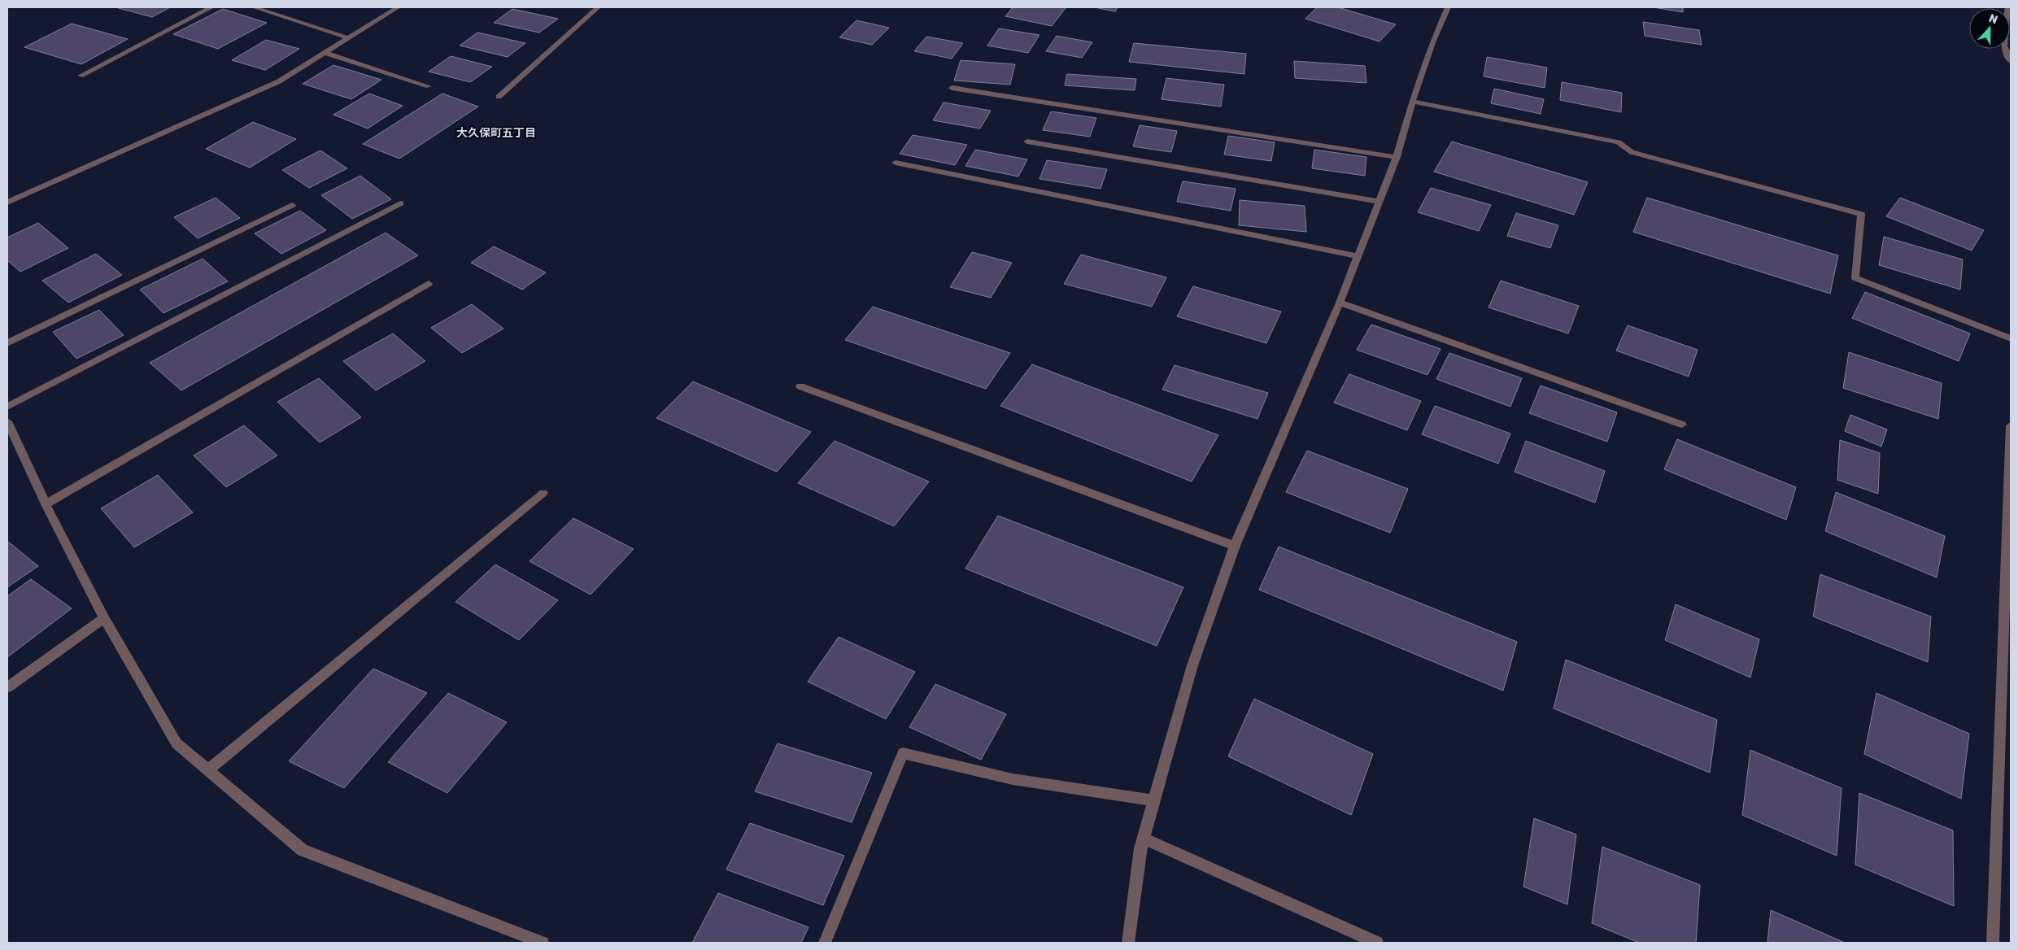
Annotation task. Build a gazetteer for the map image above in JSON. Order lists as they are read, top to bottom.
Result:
{
  "districts": ["大久保町五丁目"],
  "north": "top"
}
